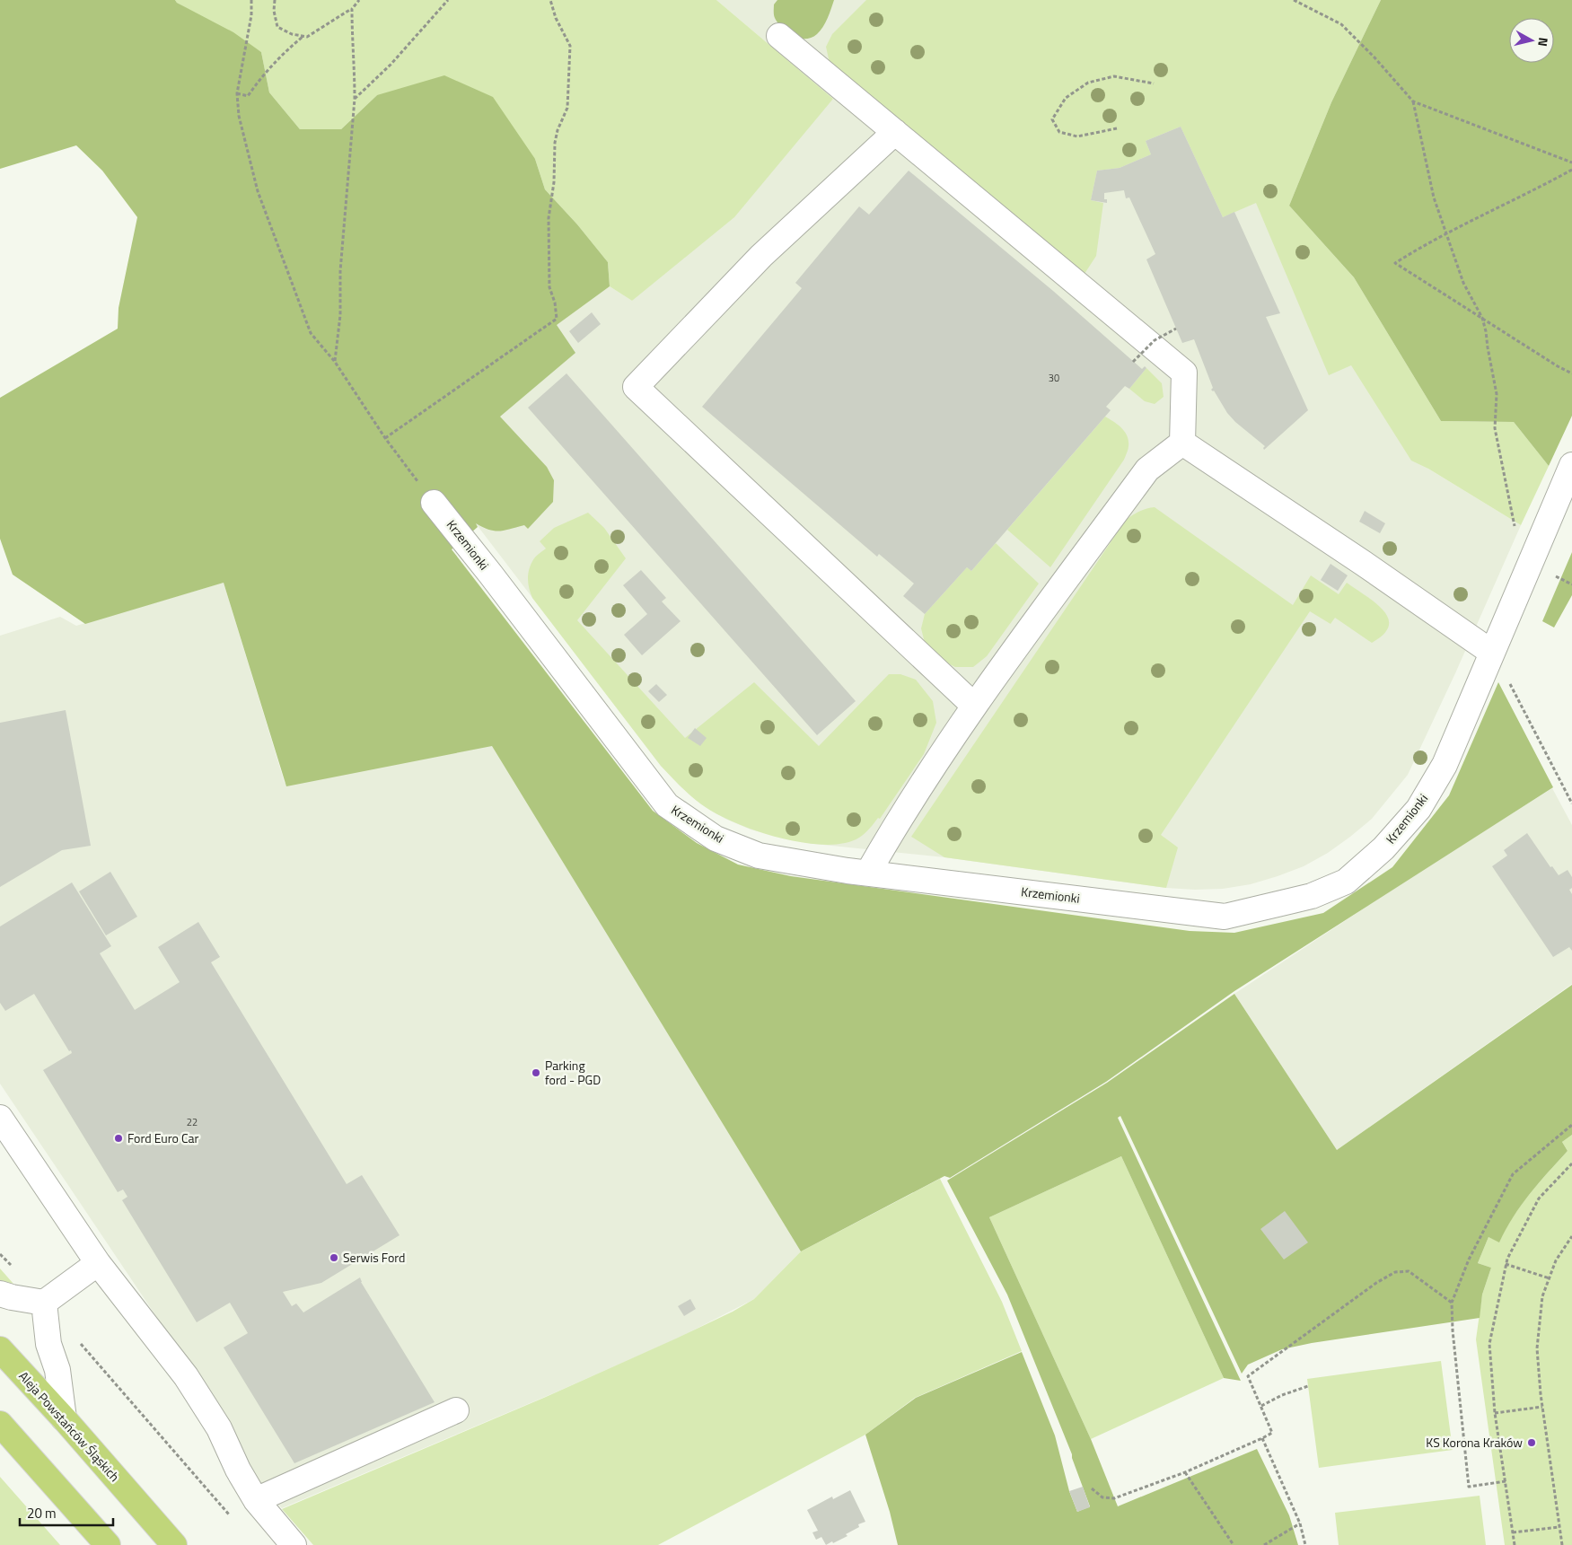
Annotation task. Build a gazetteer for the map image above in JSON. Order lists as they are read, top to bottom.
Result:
{
  "streets": {
    "main road": ["Aleja Powstańców Śląskich"],
    "street": ["Krzemionki"]
  },
  "places": [
    "Parking ford - PGD",
    "Ford Euro Car",
    "Serwis Ford",
    "KS Korona Kraków"
  ],
  "house_numbers": ["30", "22"],
  "scale_bar": "20 m",
  "north": "right"
}
